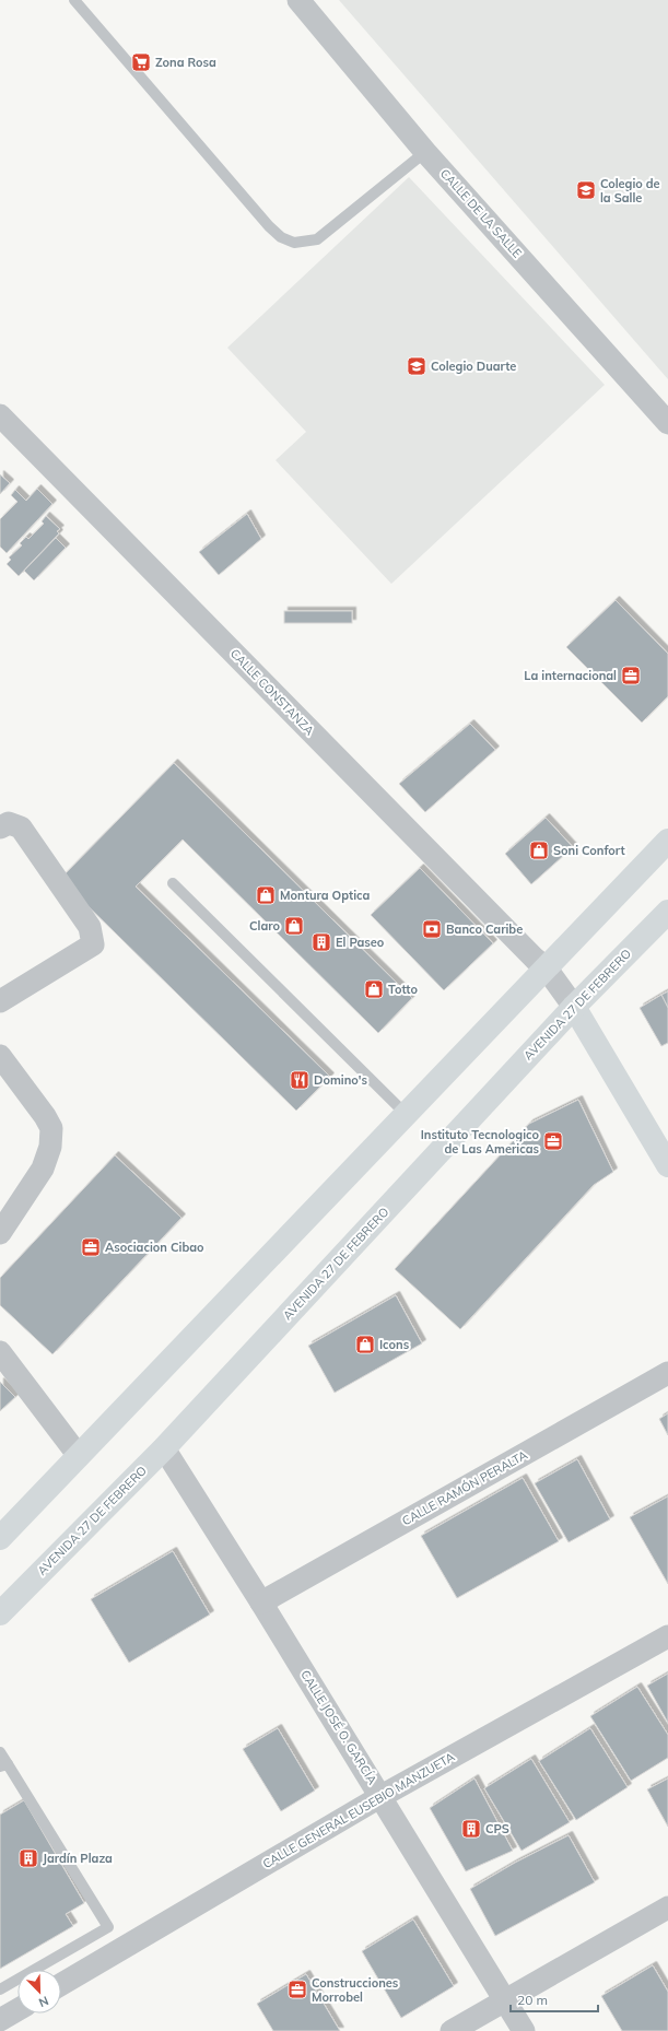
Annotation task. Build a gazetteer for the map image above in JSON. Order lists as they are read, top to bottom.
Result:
{
  "streets": {
    "main road": ["AVENIDA 27 DE FEBRERO"],
    "street": [
      "CALLE DE LA SALLE",
      "CALLE CONSTANZA",
      "CALLE RAMÓN PERALTA",
      "CALLE JOSÉ O. GARCÍA",
      "CALLE GENERAL EUSEBIO MANZUETA"
    ]
  },
  "crossings": [
    ["CALLE CONSTANZA", "AVENIDA 27 DE FEBRERO"],
    ["AVENIDA 27 DE FEBRERO", "CALLE JOSÉ O. GARCÍA"],
    ["CALLE RAMÓN PERALTA", "CALLE JOSÉ O. GARCÍA"],
    ["CALLE JOSÉ O. GARCÍA", "CALLE GENERAL EUSEBIO MANZUETA"]
  ],
  "places": {
    "supermarket": ["Zona Rosa"],
    "school or university": ["Colegio de la Salle", "Colegio Duarte"],
    "office": [
      "La internacional",
      "Instituto Tecnologico de Las Americas",
      "Asociacion Cibao",
      "Construcciones Morrobel"
    ],
    "shop": [
      "Soni Confort",
      "Montura Optica",
      "Claro",
      "Totto",
      "Icons"
    ],
    "bank": ["Banco Caribe"],
    "building": ["El Paseo", "CPS", "Jardín Plaza"],
    "restaurant": ["Domino's"]
  },
  "scale_bar": "20 m",
  "north": "bottom right"
}
